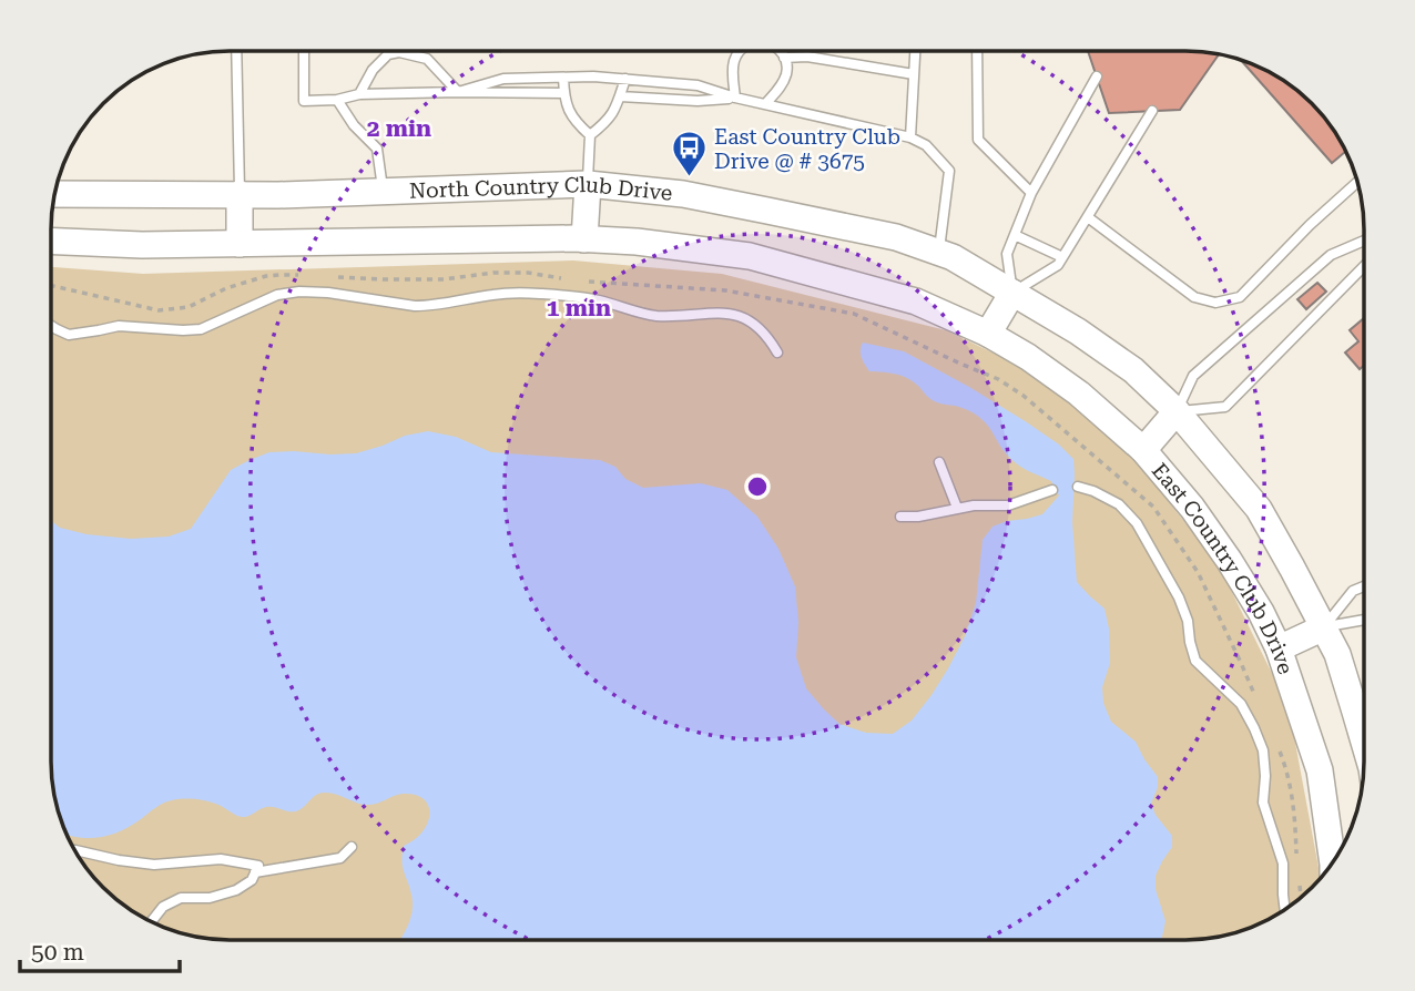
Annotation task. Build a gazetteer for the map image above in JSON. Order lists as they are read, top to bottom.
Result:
{
  "streets": {
    "street": ["North Country Club Drive", "East Country Club Drive"]
  },
  "places": {
    "bus stop": ["East Country Club Drive @ # 3675"]
  },
  "scale_bar": "50 m",
  "rings": ["2 min", "1 min"]
}
